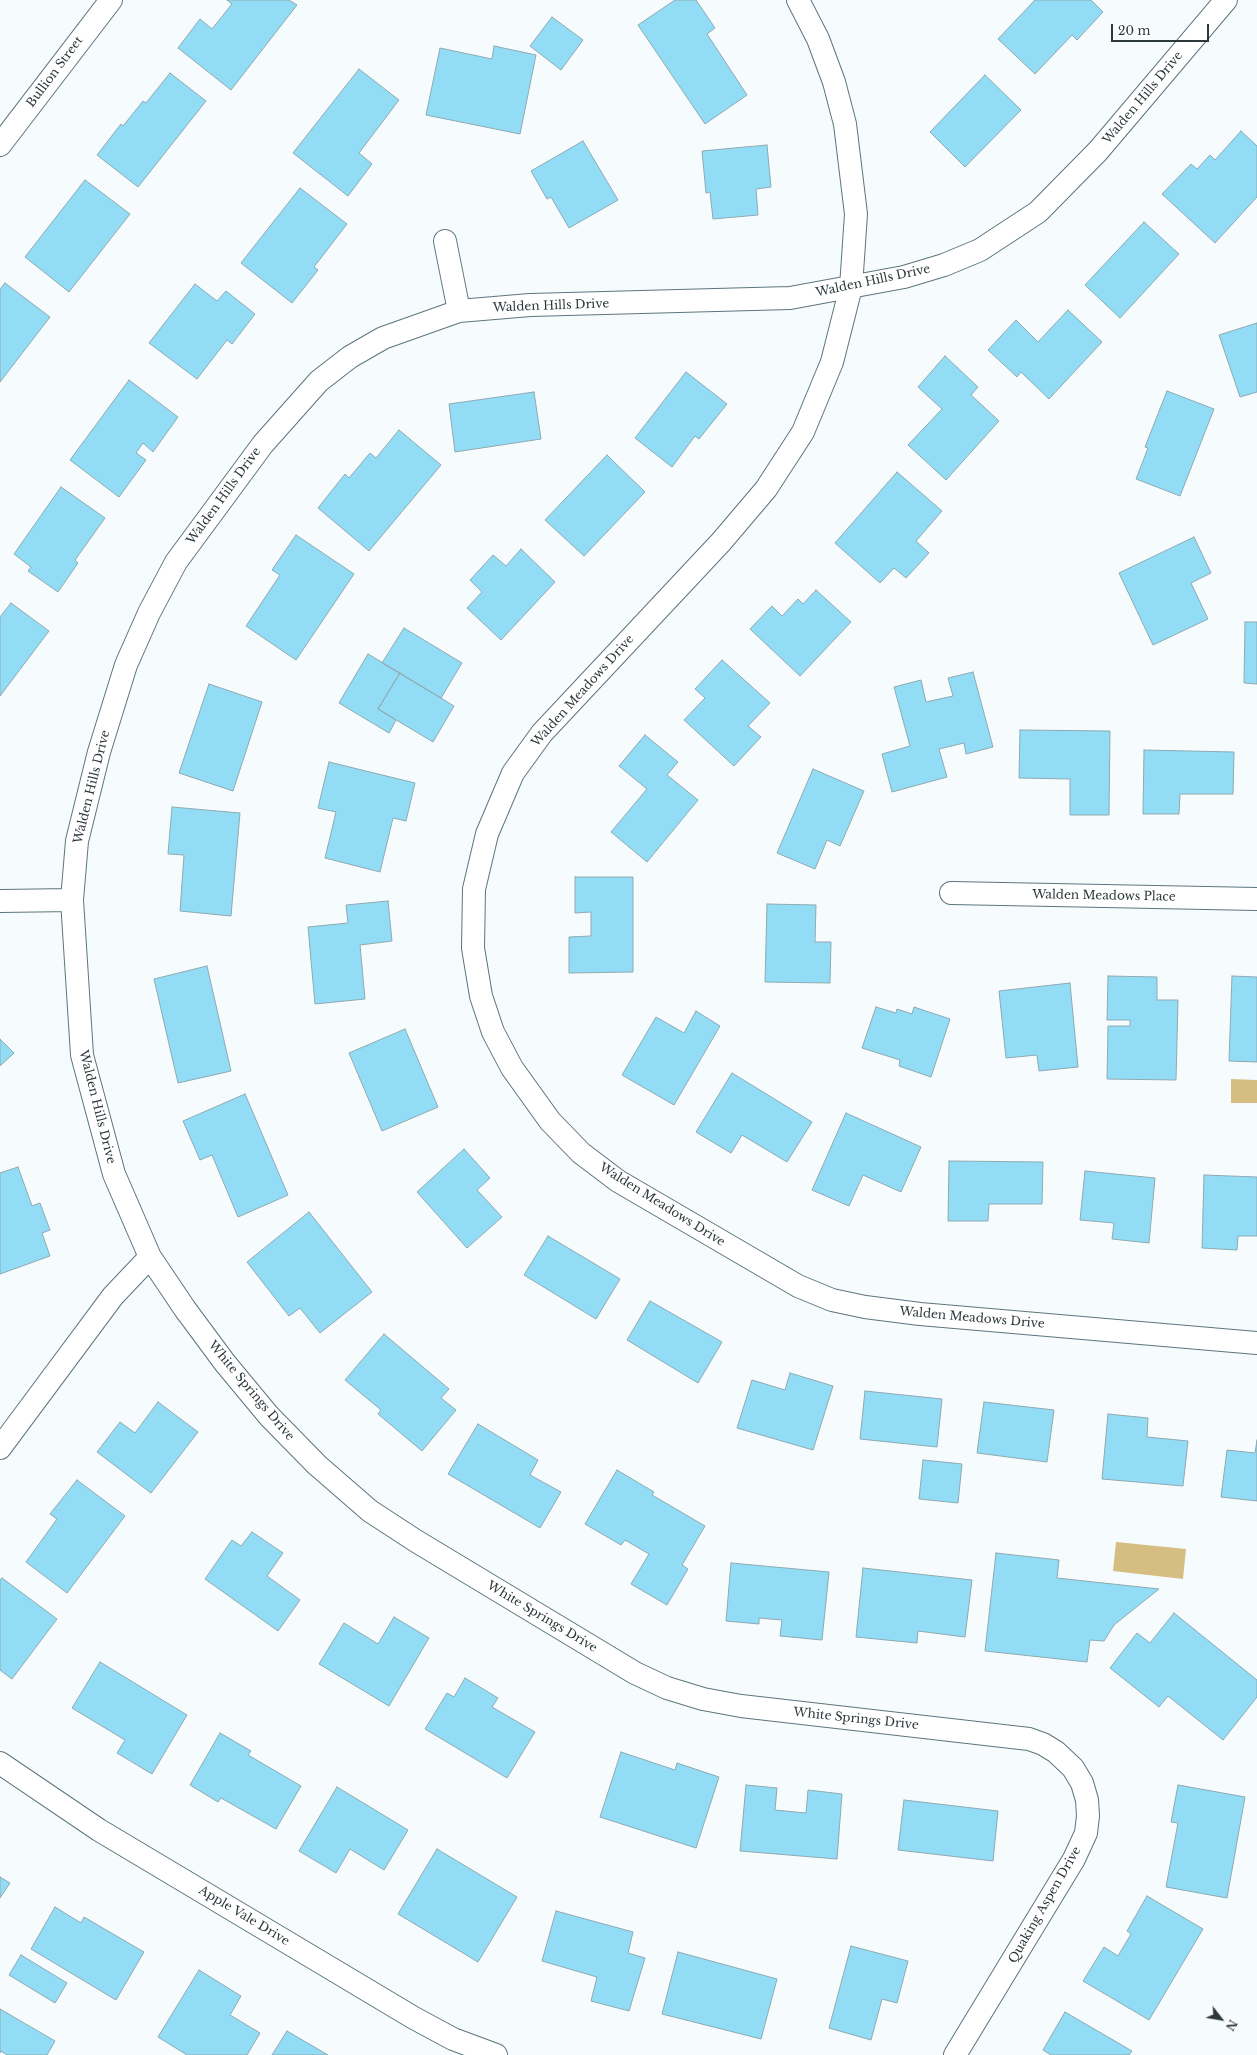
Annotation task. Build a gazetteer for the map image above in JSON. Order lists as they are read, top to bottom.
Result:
{
  "streets": {
    "street": [
      "Bullion Street",
      "Walden Hills Drive",
      "Walden Meadows Drive",
      "Walden Meadows Place",
      "White Springs Drive",
      "Quaking Aspen Drive",
      "Apple Vale Drive"
    ]
  },
  "crossings": [
    ["Walden Hills Drive", "Walden Meadows Drive"],
    ["Walden Hills Drive", "White Springs Drive"],
    ["White Springs Drive", "Quaking Aspen Drive"]
  ],
  "scale_bar": "20 m",
  "north": "bottom right"
}
